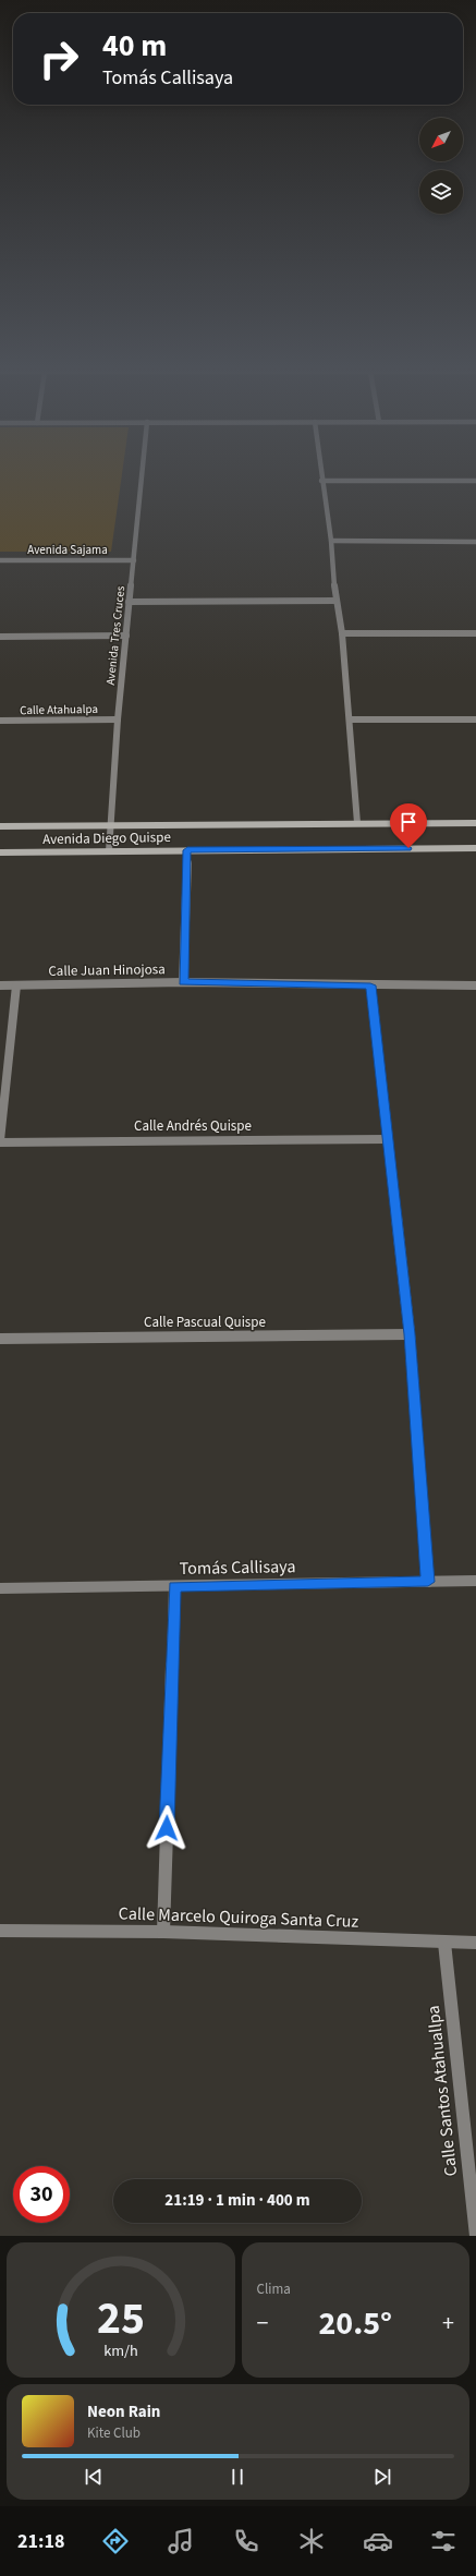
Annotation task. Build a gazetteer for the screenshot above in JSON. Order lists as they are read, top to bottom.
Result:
{
  "streets": {
    "street": [
      "Avenida Sajama",
      "Avenida Tres Cruces",
      "Calle Atahualpa",
      "Avenida Diego Quispe",
      "Calle Juan Hinojosa",
      "Calle Andrés Quispe",
      "Calle Pascual Quispe",
      "Tomás Callisaya",
      "Calle Marcelo Quiroga Santa Cruz",
      "Calle Santos Atahuallpa"
    ]
  },
  "crossings": [
    ["Avenida Sajama", "Avenida Tres Cruces"],
    ["Avenida Tres Cruces", "Calle Atahualpa"],
    ["Avenida Tres Cruces", "Avenida Diego Quispe"],
    ["Calle Marcelo Quiroga Santa Cruz", "Calle Santos Atahuallpa"]
  ],
  "north": "bottom left",
  "page": {
    "turn": ["40 m", "Tomás Callisaya"],
    "limit": "30",
    "trip": "21:19 · 1 min · 400 m",
    "tile": "Clima",
    "heat": ["−", "20.5°", "+"],
    "song": ["Neon Rain", "Kite Club"],
    "tabs": "21:18",
    "gauge": ["25", "km/h"]
  }
}
